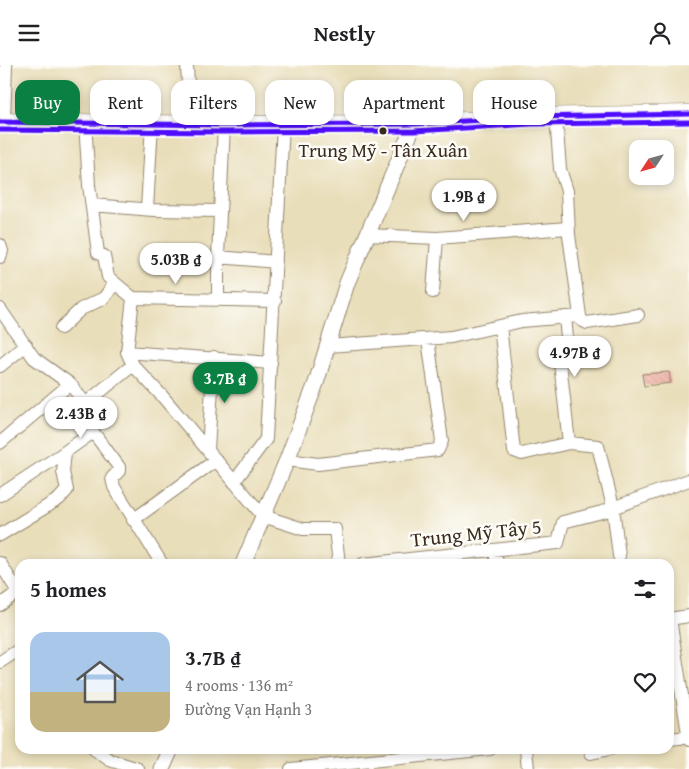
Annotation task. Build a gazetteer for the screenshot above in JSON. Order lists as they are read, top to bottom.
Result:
{
  "streets": {
    "street": ["Trung Mỹ Tây 5"]
  },
  "places": ["Trung Mỹ - Tân Xuân"],
  "north": "bottom left",
  "page": {
    "header": "Nestly",
    "chip": [
      "Buy",
      "Rent",
      "Filters",
      "New",
      "Apartment",
      "House"
    ],
    "price": [
      "1.9B ₫",
      "5.03B ₫",
      "4.97B ₫",
      "3.7B ₫",
      "2.43B ₫"
    ],
    "heading": "5 homes",
    "list": [
      {
        "name": "3.7B ₫",
        "note": "4 rooms · 136 m² · Đường Vạn Hạnh 3"
      }
    ]
  }
}
